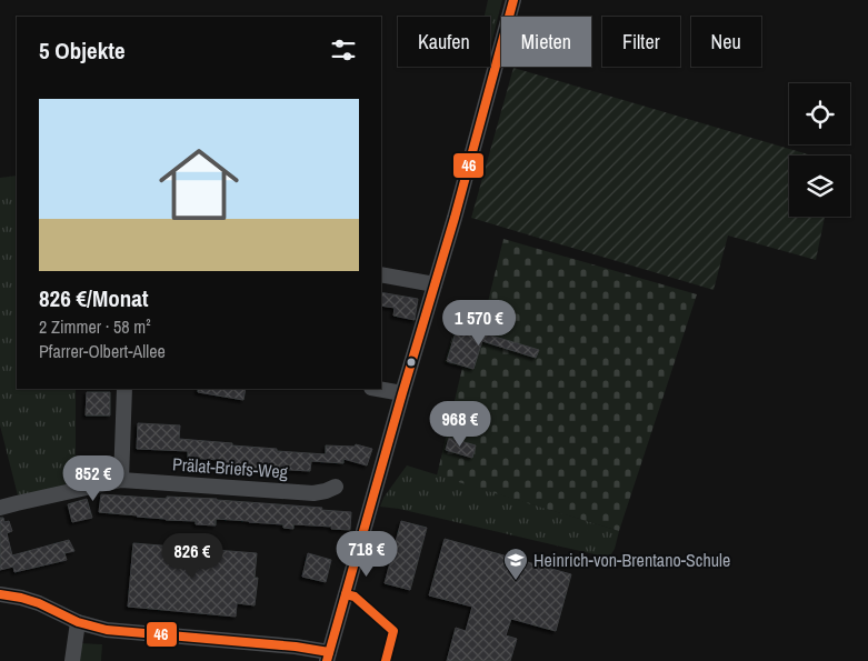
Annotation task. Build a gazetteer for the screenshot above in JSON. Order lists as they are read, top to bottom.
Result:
{
  "streets": {
    "street": ["Prälat-Briefs-Weg"]
  },
  "places": {
    "school or university": ["Heinrich-von-Brentano-Schule"]
  },
  "lines": ["transit line 46"],
  "page": {
    "chip": [
      "Kaufen",
      "Mieten",
      "Filter",
      "Neu"
    ],
    "heading": "5 Objekte",
    "list": [
      {
        "name": "826 €/Monat",
        "note": "2 Zimmer · 58 m² · Pfarrer-Olbert-Allee"
      }
    ],
    "price": [
      "1 570 €",
      "968 €",
      "852 €",
      "718 €",
      "826 €"
    ]
  }
}
